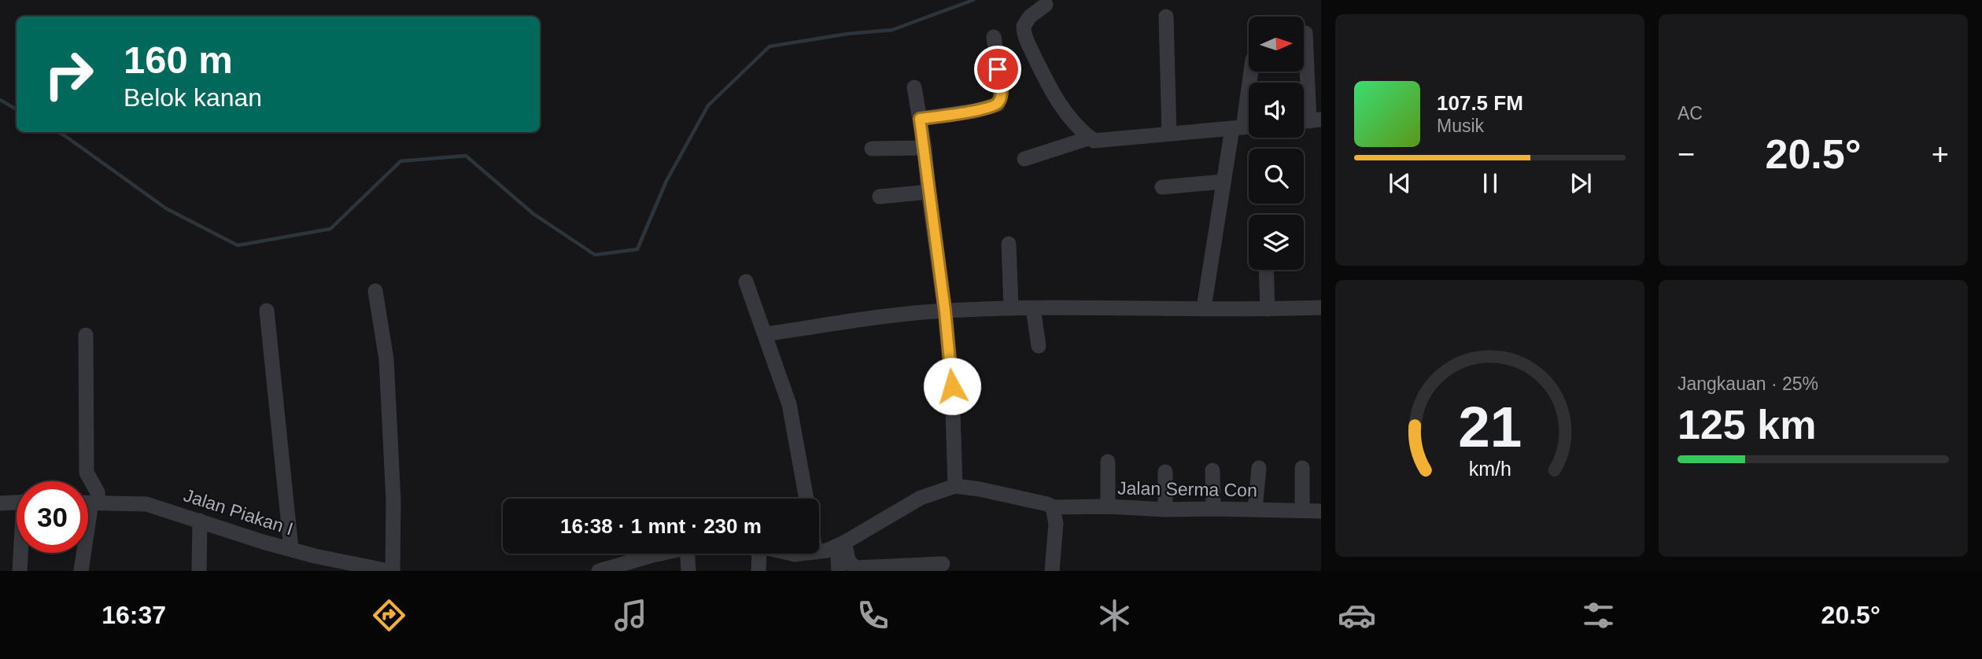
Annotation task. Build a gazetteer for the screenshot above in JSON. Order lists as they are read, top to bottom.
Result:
{
  "streets": {
    "street": ["Jalan Serma Con", "Jalan Piakan I"]
  },
  "north": "right",
  "page": {
    "tile": [
      "AC",
      ["Jangkauan · 25%", "125 km"]
    ],
    "turn": ["160 m", "Belok kanan"],
    "song": ["107.5 FM", "Musik"],
    "heat": ["−", "20.5°", "+"],
    "limit": "30",
    "trip": "16:38 · 1 mnt · 230 m",
    "tabs": ["16:37", "20.5°"],
    "gauge": ["21", "km/h"]
  }
}
